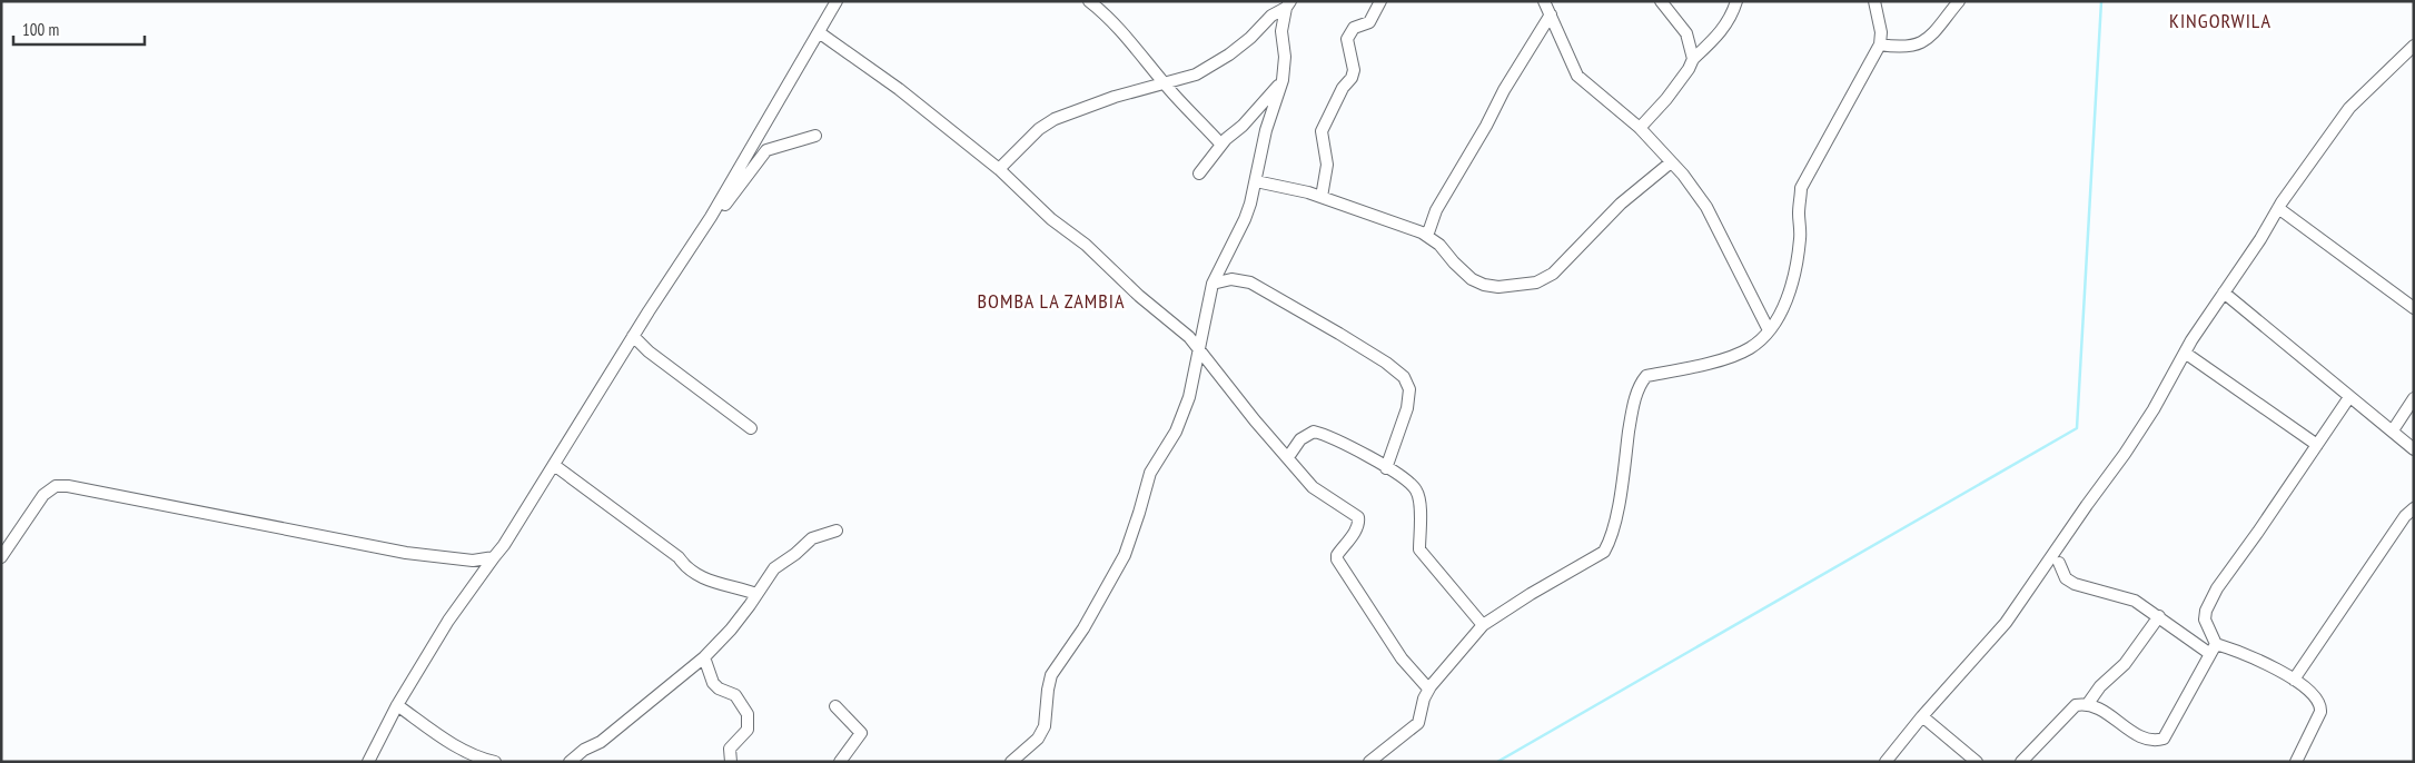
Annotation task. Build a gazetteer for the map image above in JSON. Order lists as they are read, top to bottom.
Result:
{
  "districts": ["KINGORWILA", "BOMBA LA ZAMBIA"],
  "scale_bar": "100 m"
}
